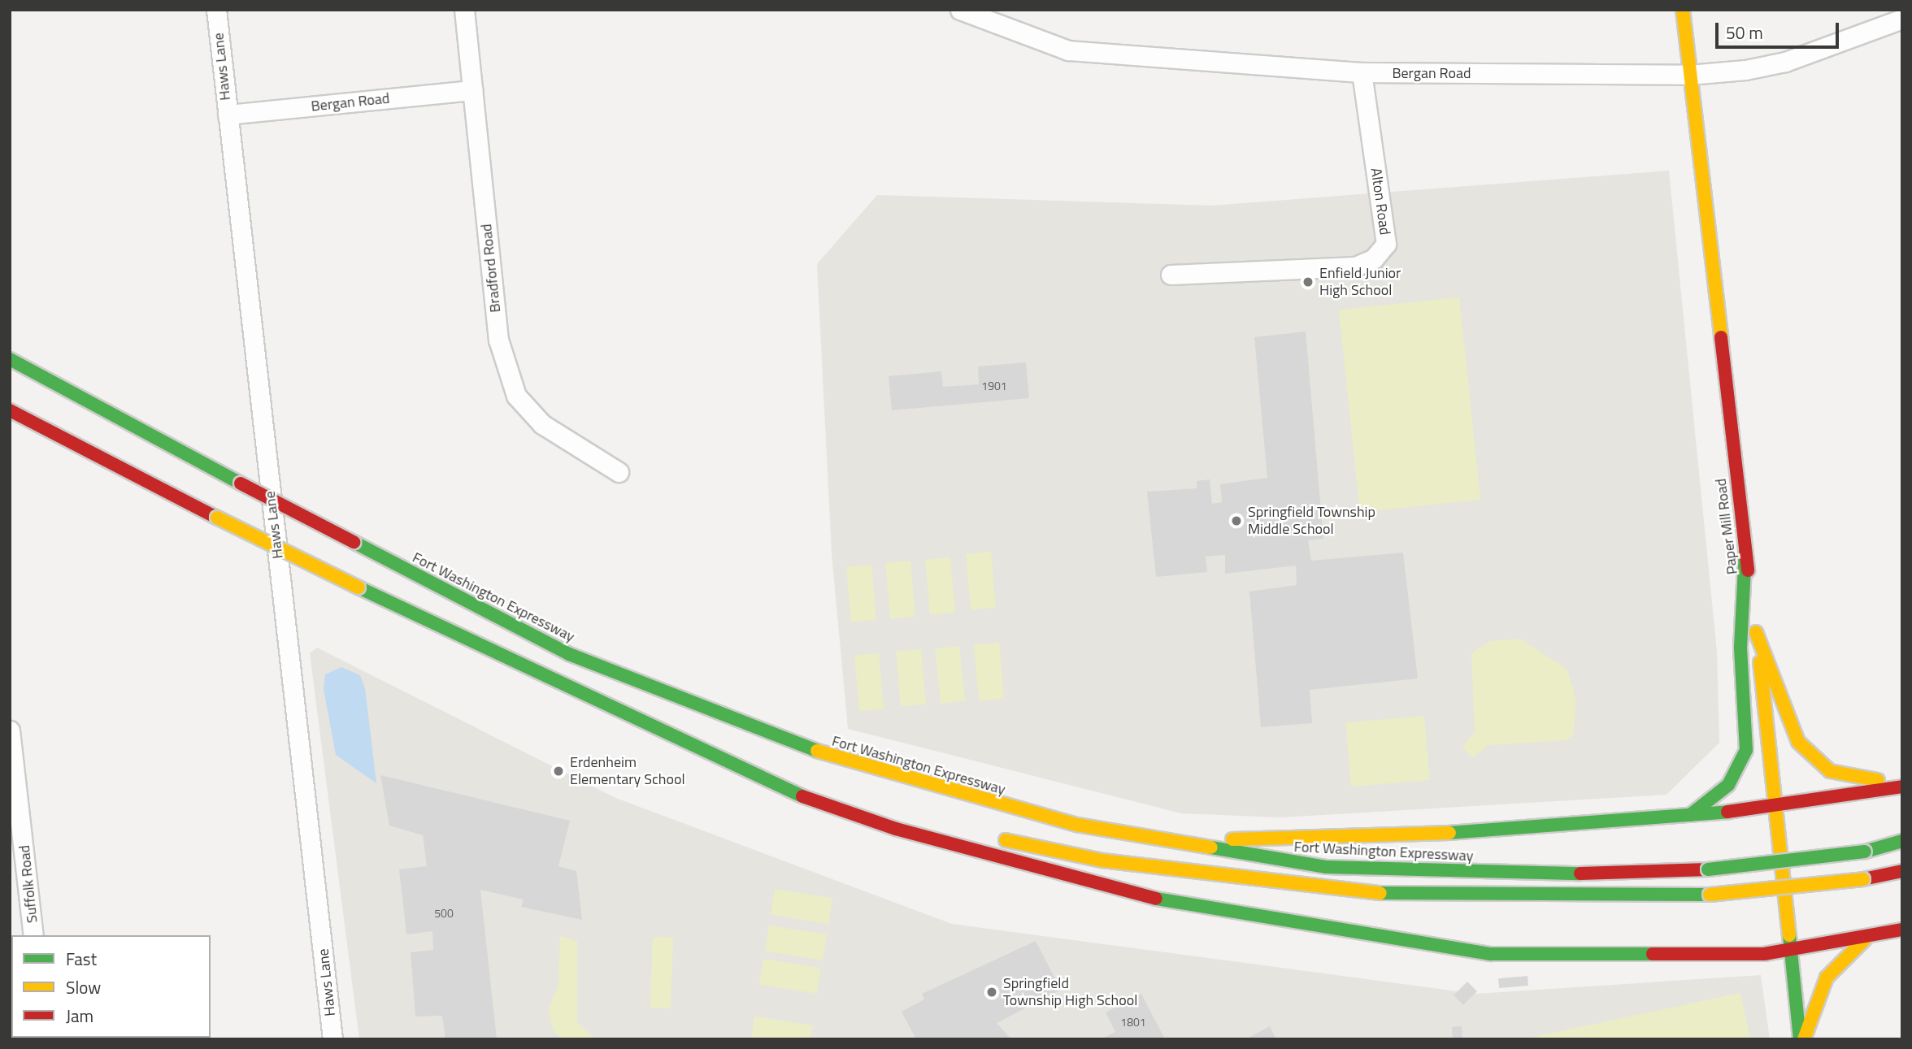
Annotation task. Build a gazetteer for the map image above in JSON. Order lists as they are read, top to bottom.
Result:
{
  "streets": {
    "main road": ["Paper Mill Road", "Fort Washington Expressway"],
    "street": [
      "Haws Lane",
      "Bergan Road",
      "Alton Road",
      "Bradford Road",
      "Suffolk Road"
    ]
  },
  "crossings": [
    ["Haws Lane", "Bergan Road"],
    ["Bergan Road", "Alton Road"],
    ["Bergan Road", "Bradford Road"],
    ["Bergan Road", "Paper Mill Road"]
  ],
  "places": [
    "Enfield Junior High School",
    "Springfield Township Middle School",
    "Erdenheim Elementary School",
    "Springfield Township High School"
  ],
  "house_numbers": ["1901", "500", "1801"],
  "legend": ["Fast", "Slow", "Jam"],
  "scale_bar": "50 m"
}
